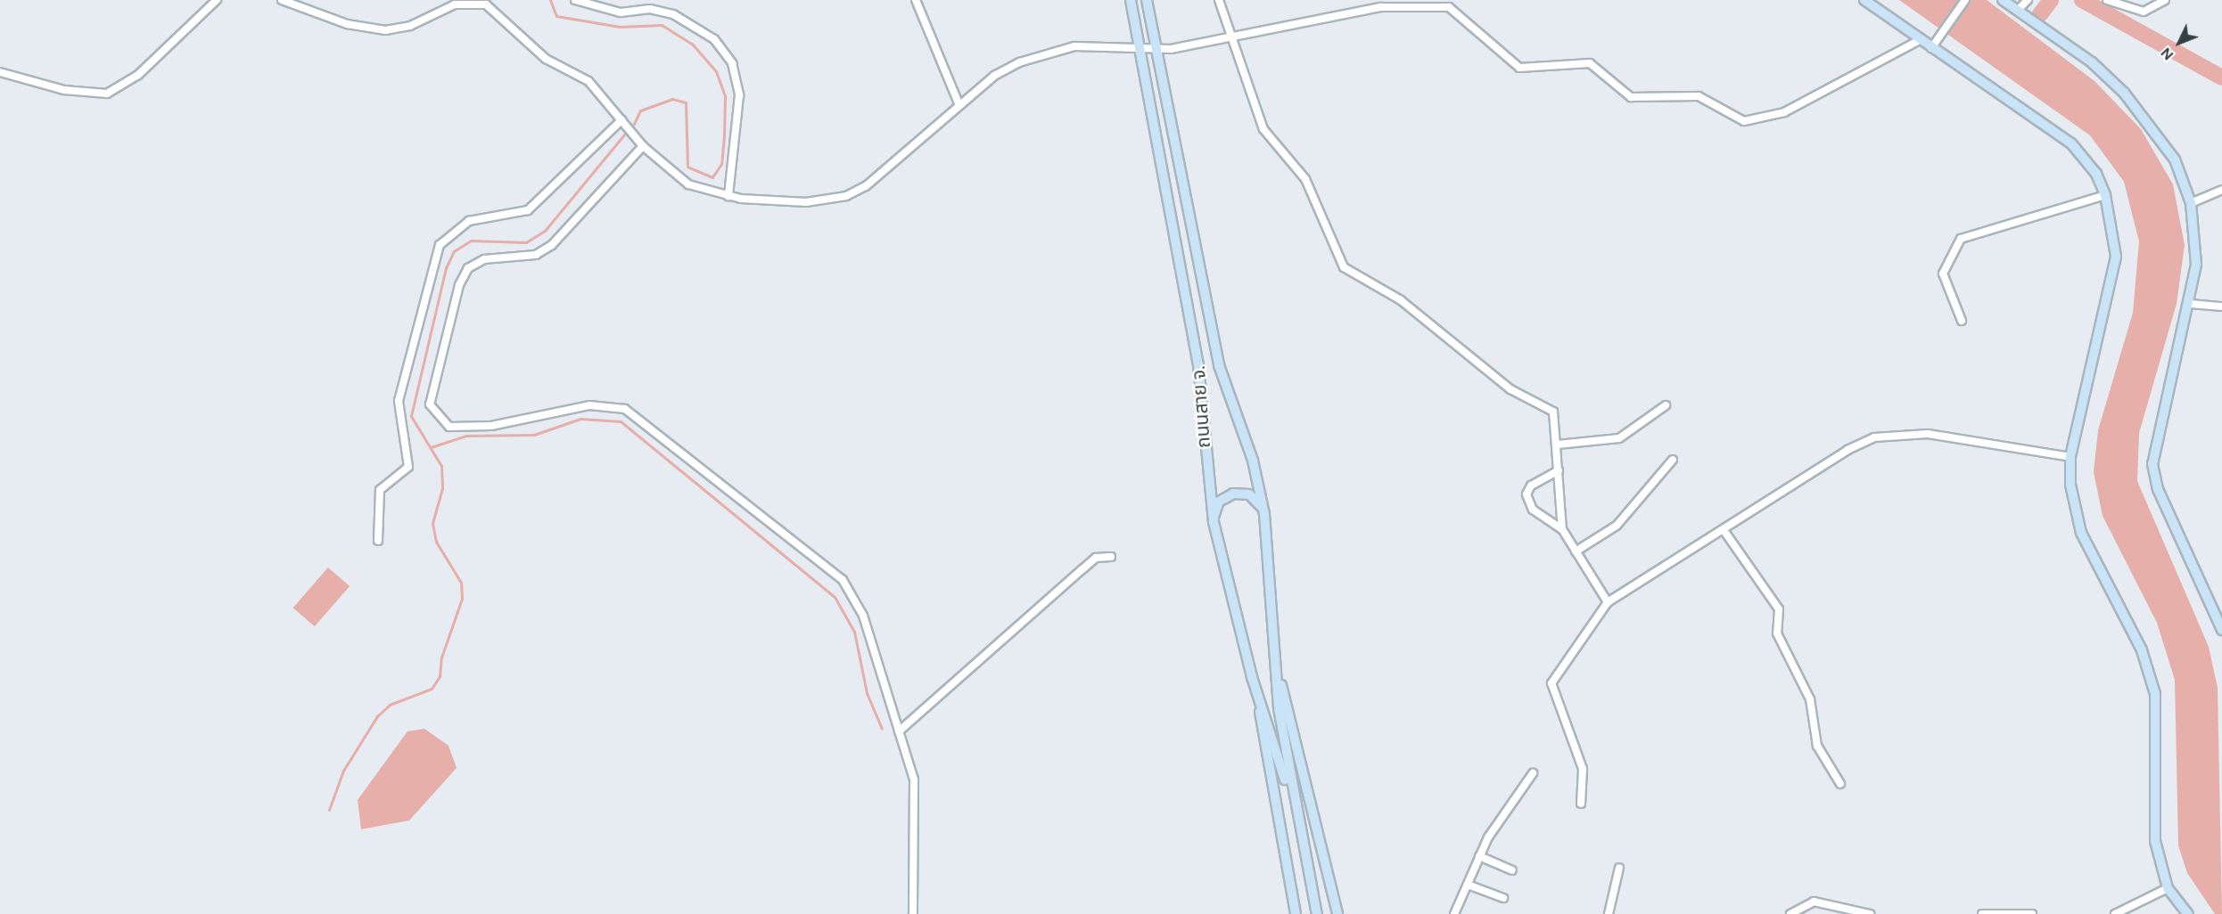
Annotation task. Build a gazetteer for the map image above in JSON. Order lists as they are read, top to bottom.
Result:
{
  "streets": {
    "main road": ["ถนนสาย จ."]
  },
  "north": "bottom left"
}
